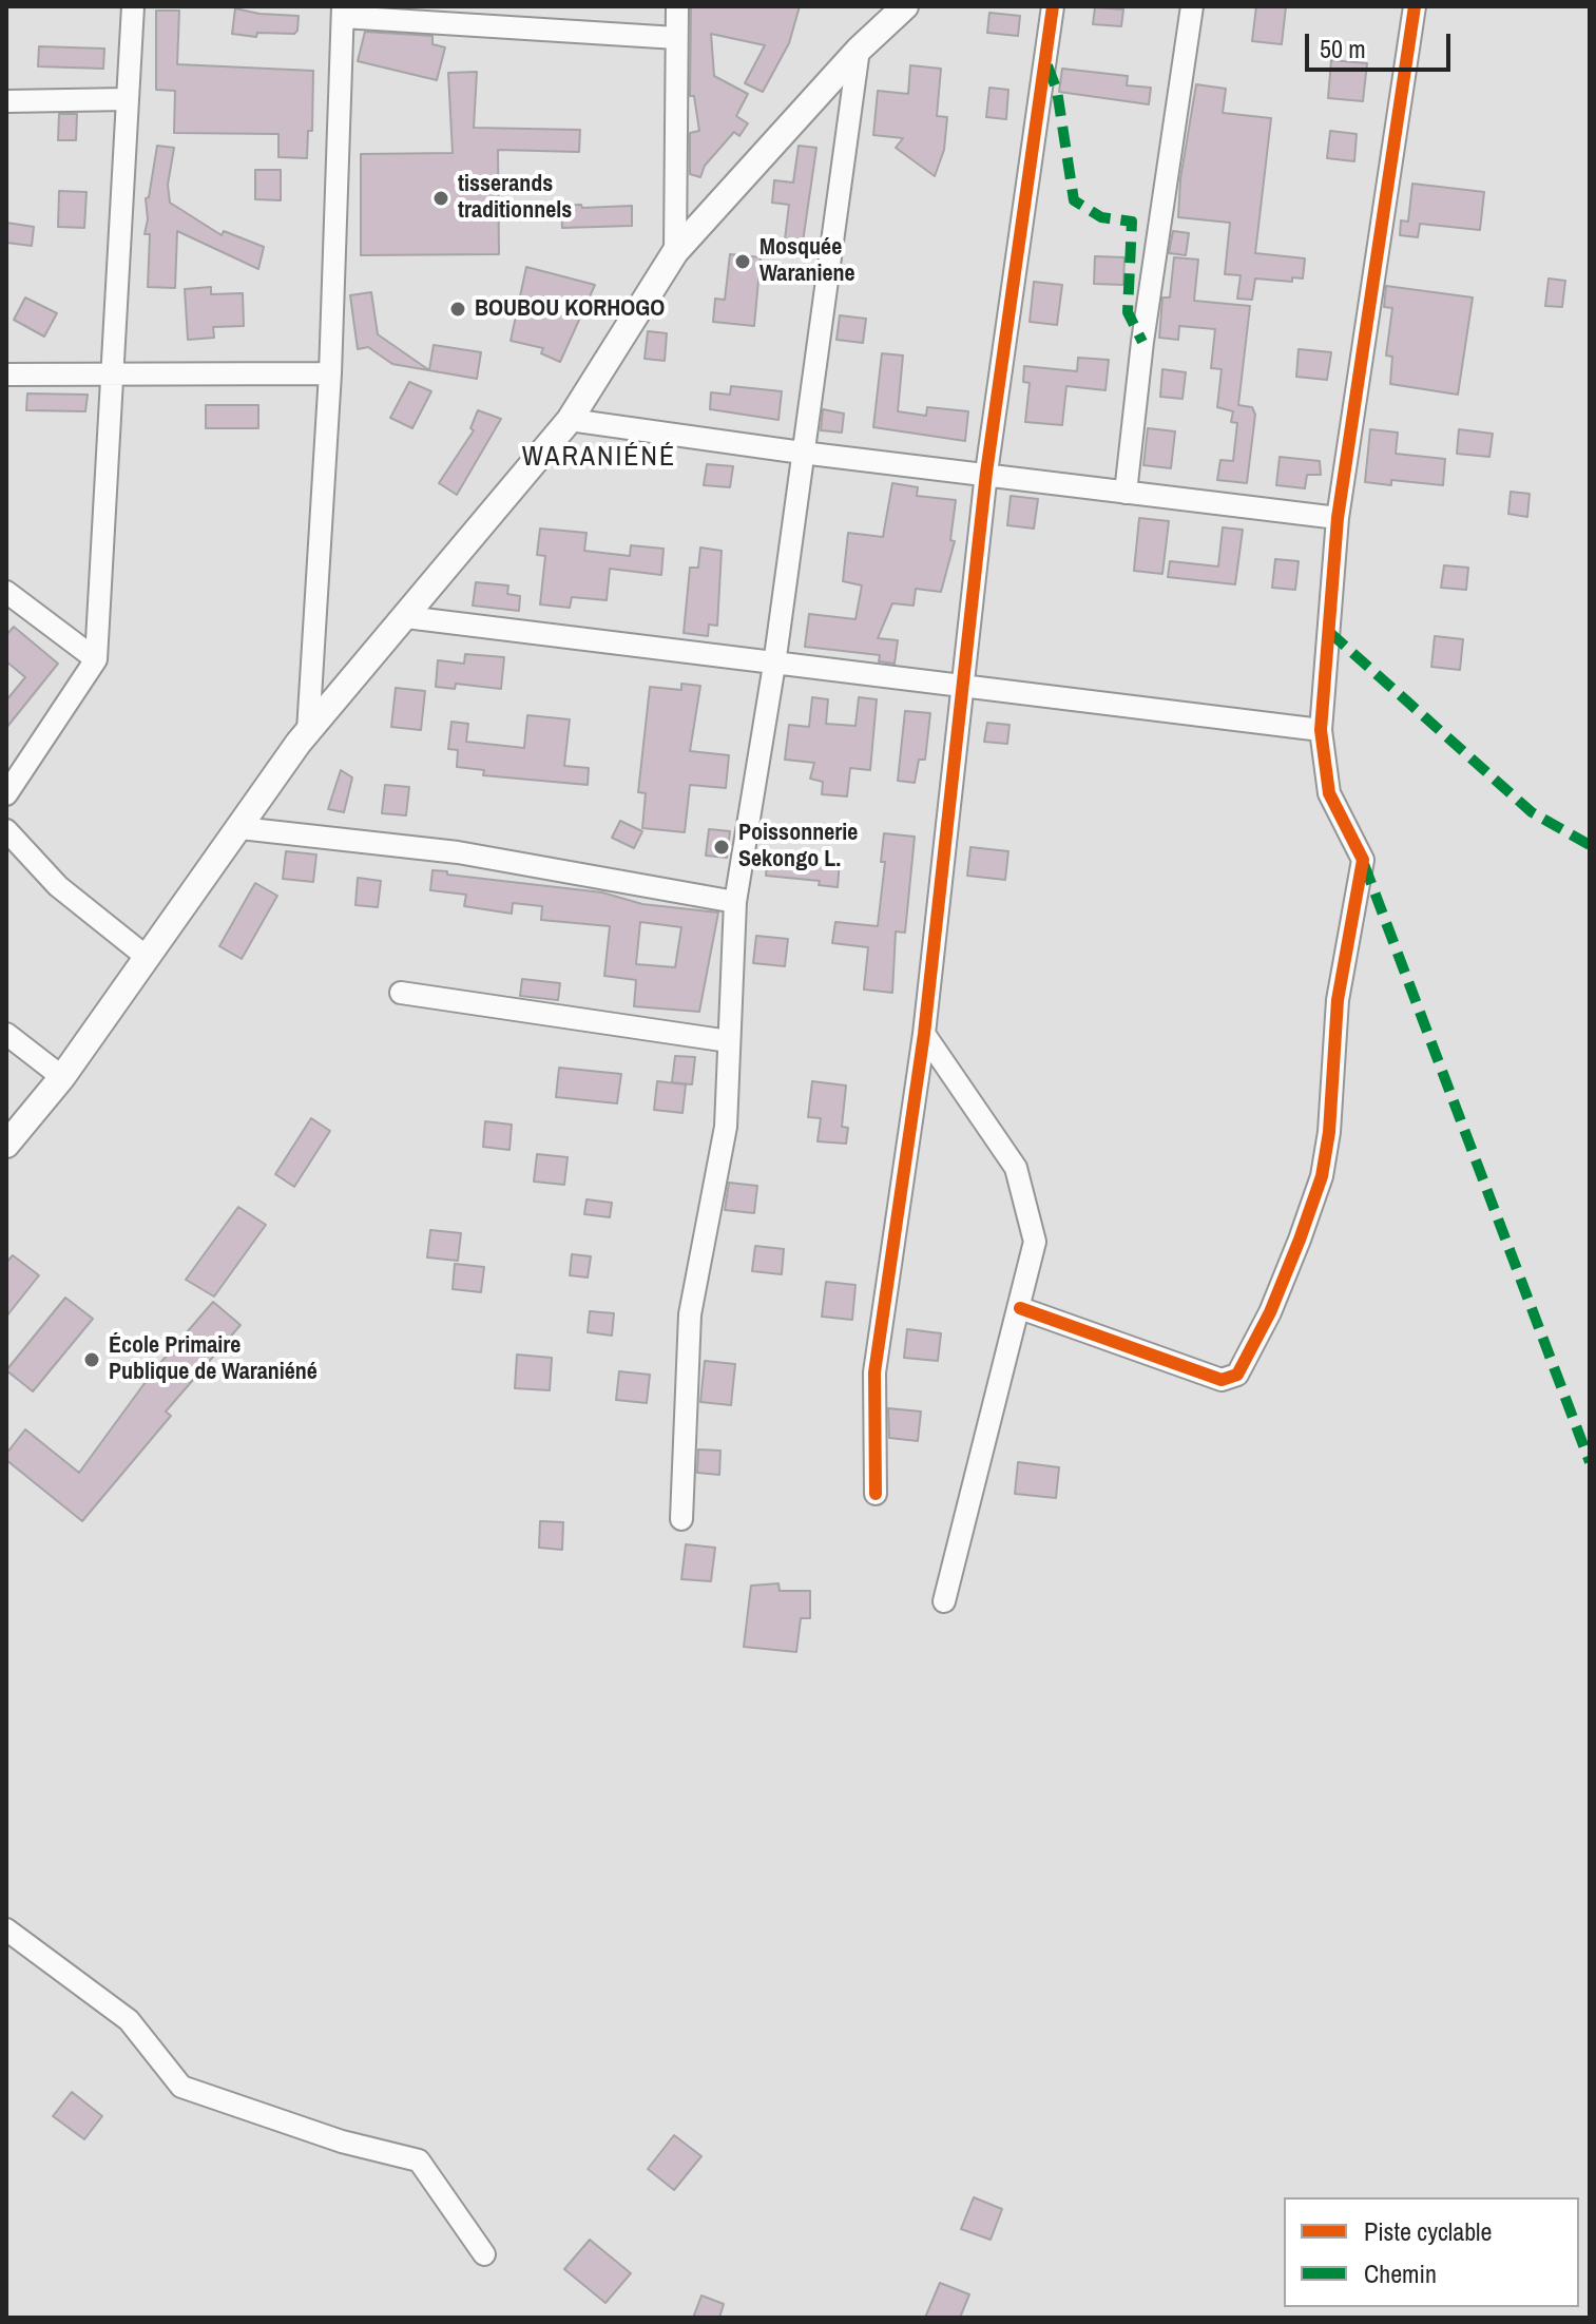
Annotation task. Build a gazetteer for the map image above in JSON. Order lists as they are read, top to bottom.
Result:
{
  "districts": ["WARANIÉNÉ"],
  "places": [
    "tisserands traditionnels",
    "Mosquée Waraniene",
    "BOUBOU KORHOGO",
    "Poissonnerie Sekongo L.",
    "École Primaire Publique de Waraniéné"
  ],
  "legend": ["Piste cyclable", "Chemin"],
  "scale_bar": "50 m"
}
